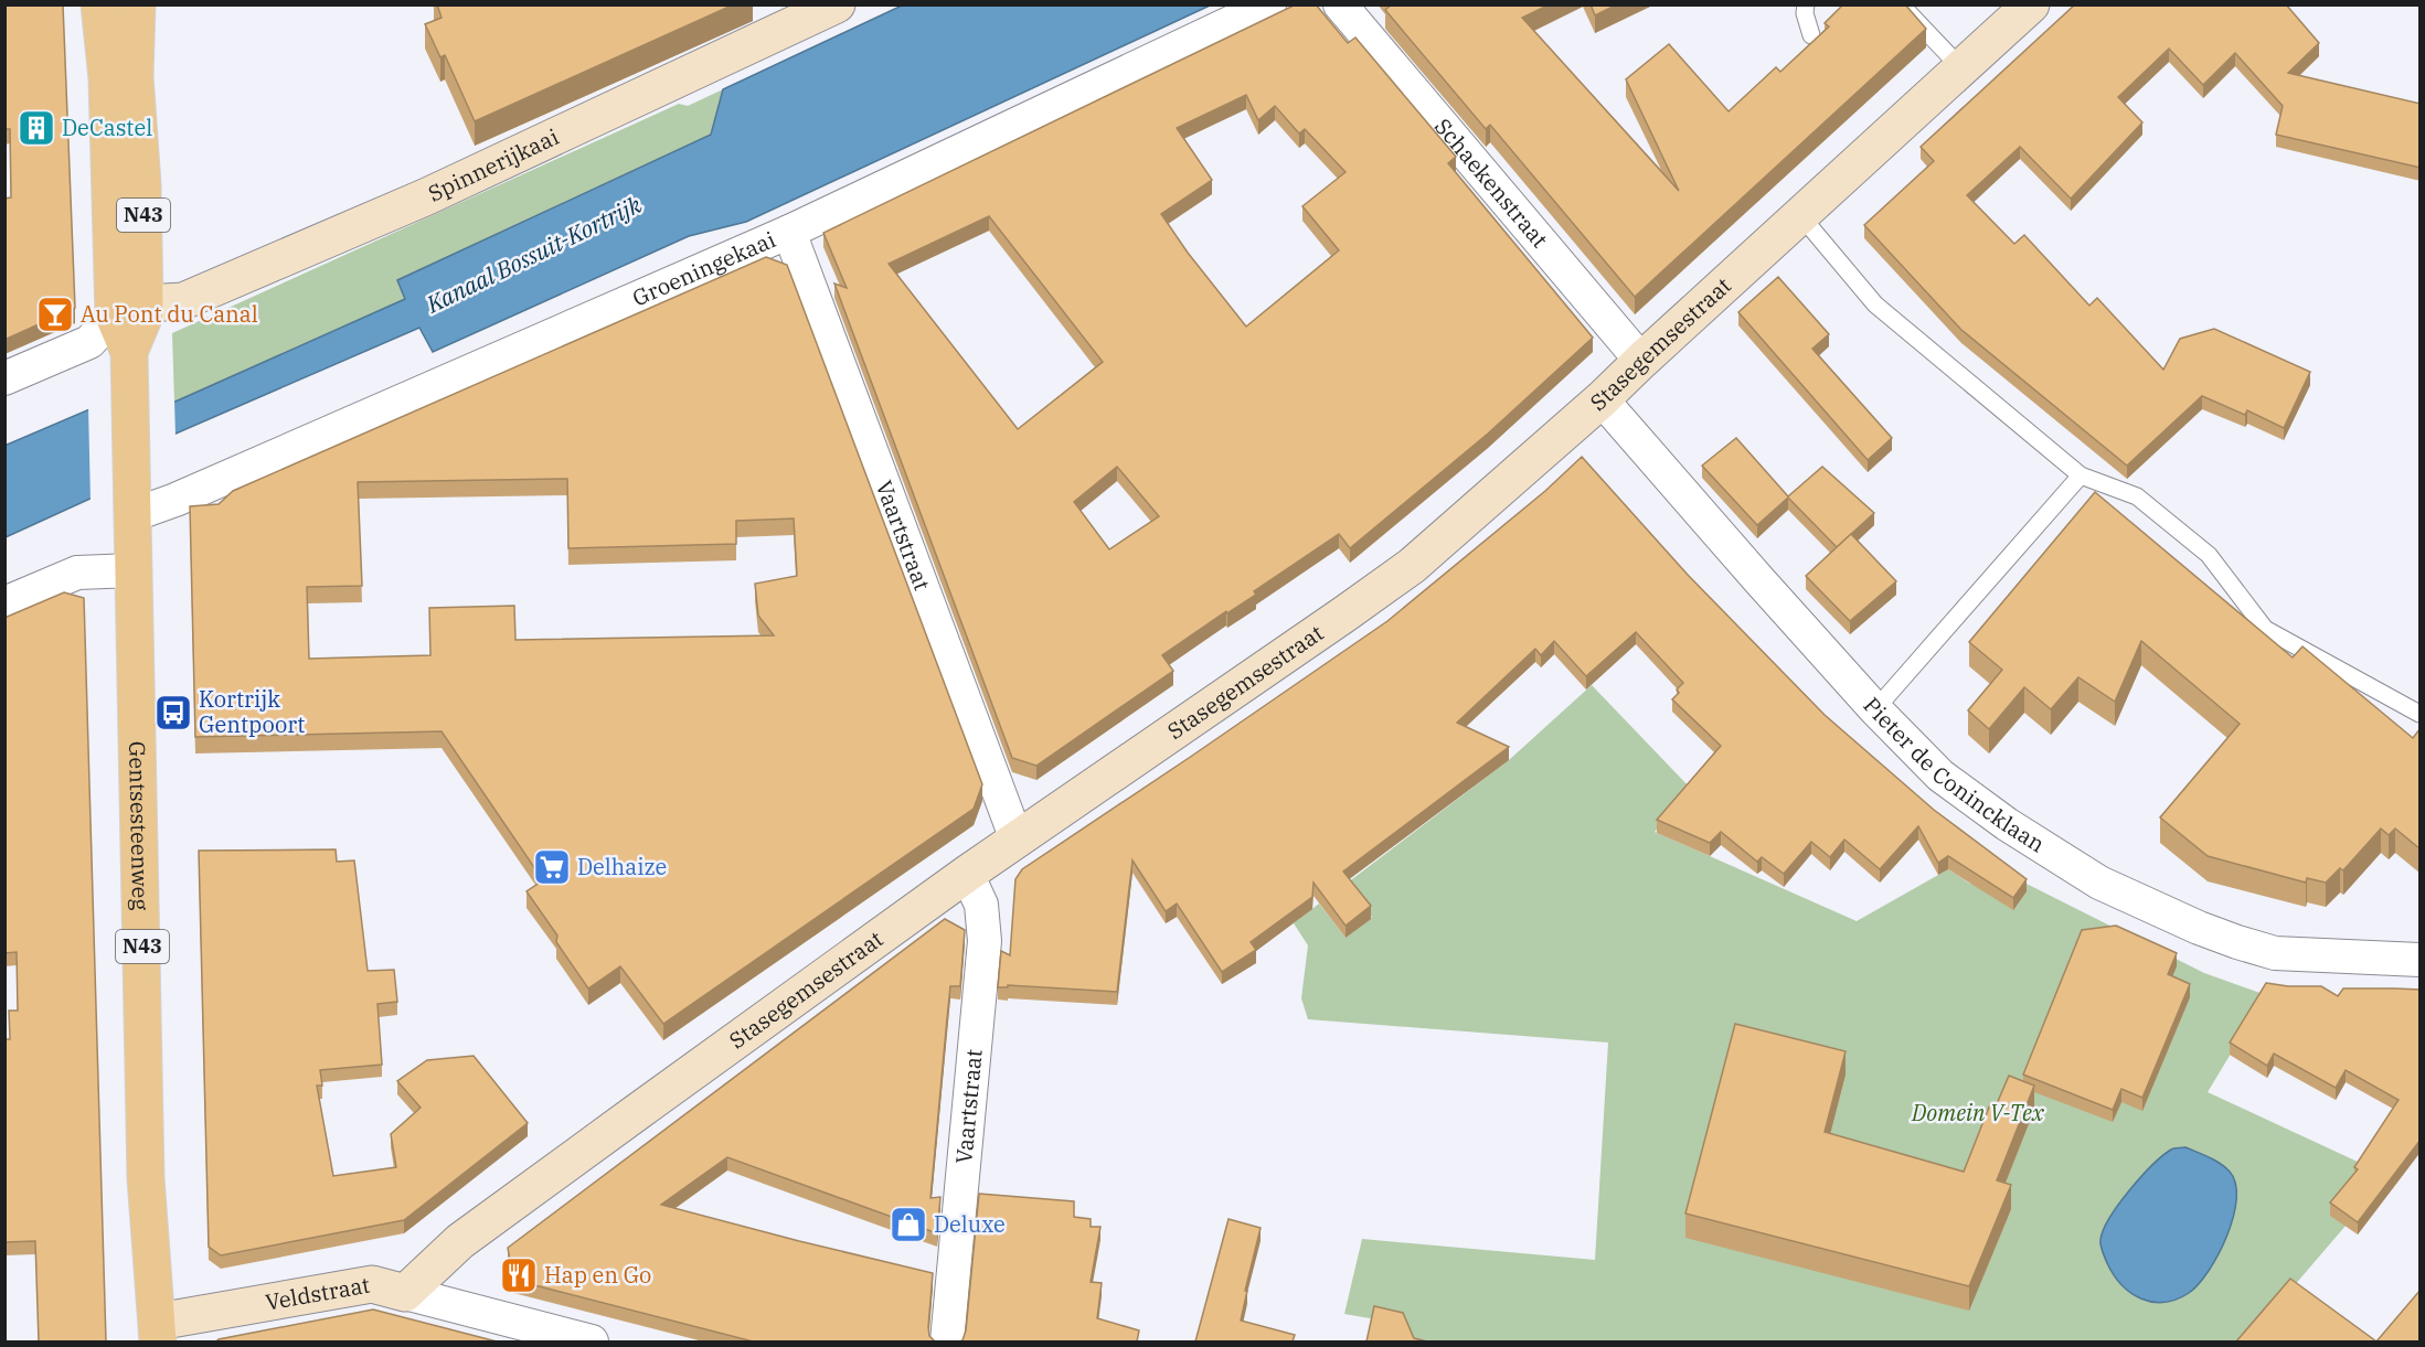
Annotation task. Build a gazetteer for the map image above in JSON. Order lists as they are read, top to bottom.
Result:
{
  "streets": {
    "main road": ["N43", "Gentsesteenweg"],
    "street": [
      "Spinnerijkaai",
      "Schaekenstraat",
      "Groeningekaai",
      "Stasegemsestraat",
      "Vaartstraat",
      "Pieter de Conincklaan",
      "Veldstraat"
    ]
  },
  "crossings": [
    ["Spinnerijkaai", "Gentsesteenweg"],
    ["Schaekenstraat", "Stasegemsestraat"],
    ["Groeningekaai", "Vaartstraat"],
    ["Groeningekaai", "Gentsesteenweg"],
    ["Stasegemsestraat", "Vaartstraat"],
    ["Stasegemsestraat", "Pieter de Conincklaan"],
    ["Stasegemsestraat", "Veldstraat"],
    ["Gentsesteenweg", "Veldstraat"]
  ],
  "water": ["Kanaal Bossuit-Kortrijk"],
  "parks": ["Domein V-Tex"],
  "places": {
    "building": ["DeCastel"],
    "bar": ["Au Pont du Canal"],
    "bus stop": ["Kortrijk Gentpoort"],
    "supermarket": ["Delhaize"],
    "shop": ["Deluxe"],
    "restaurant": ["Hap en Go"]
  }
}
